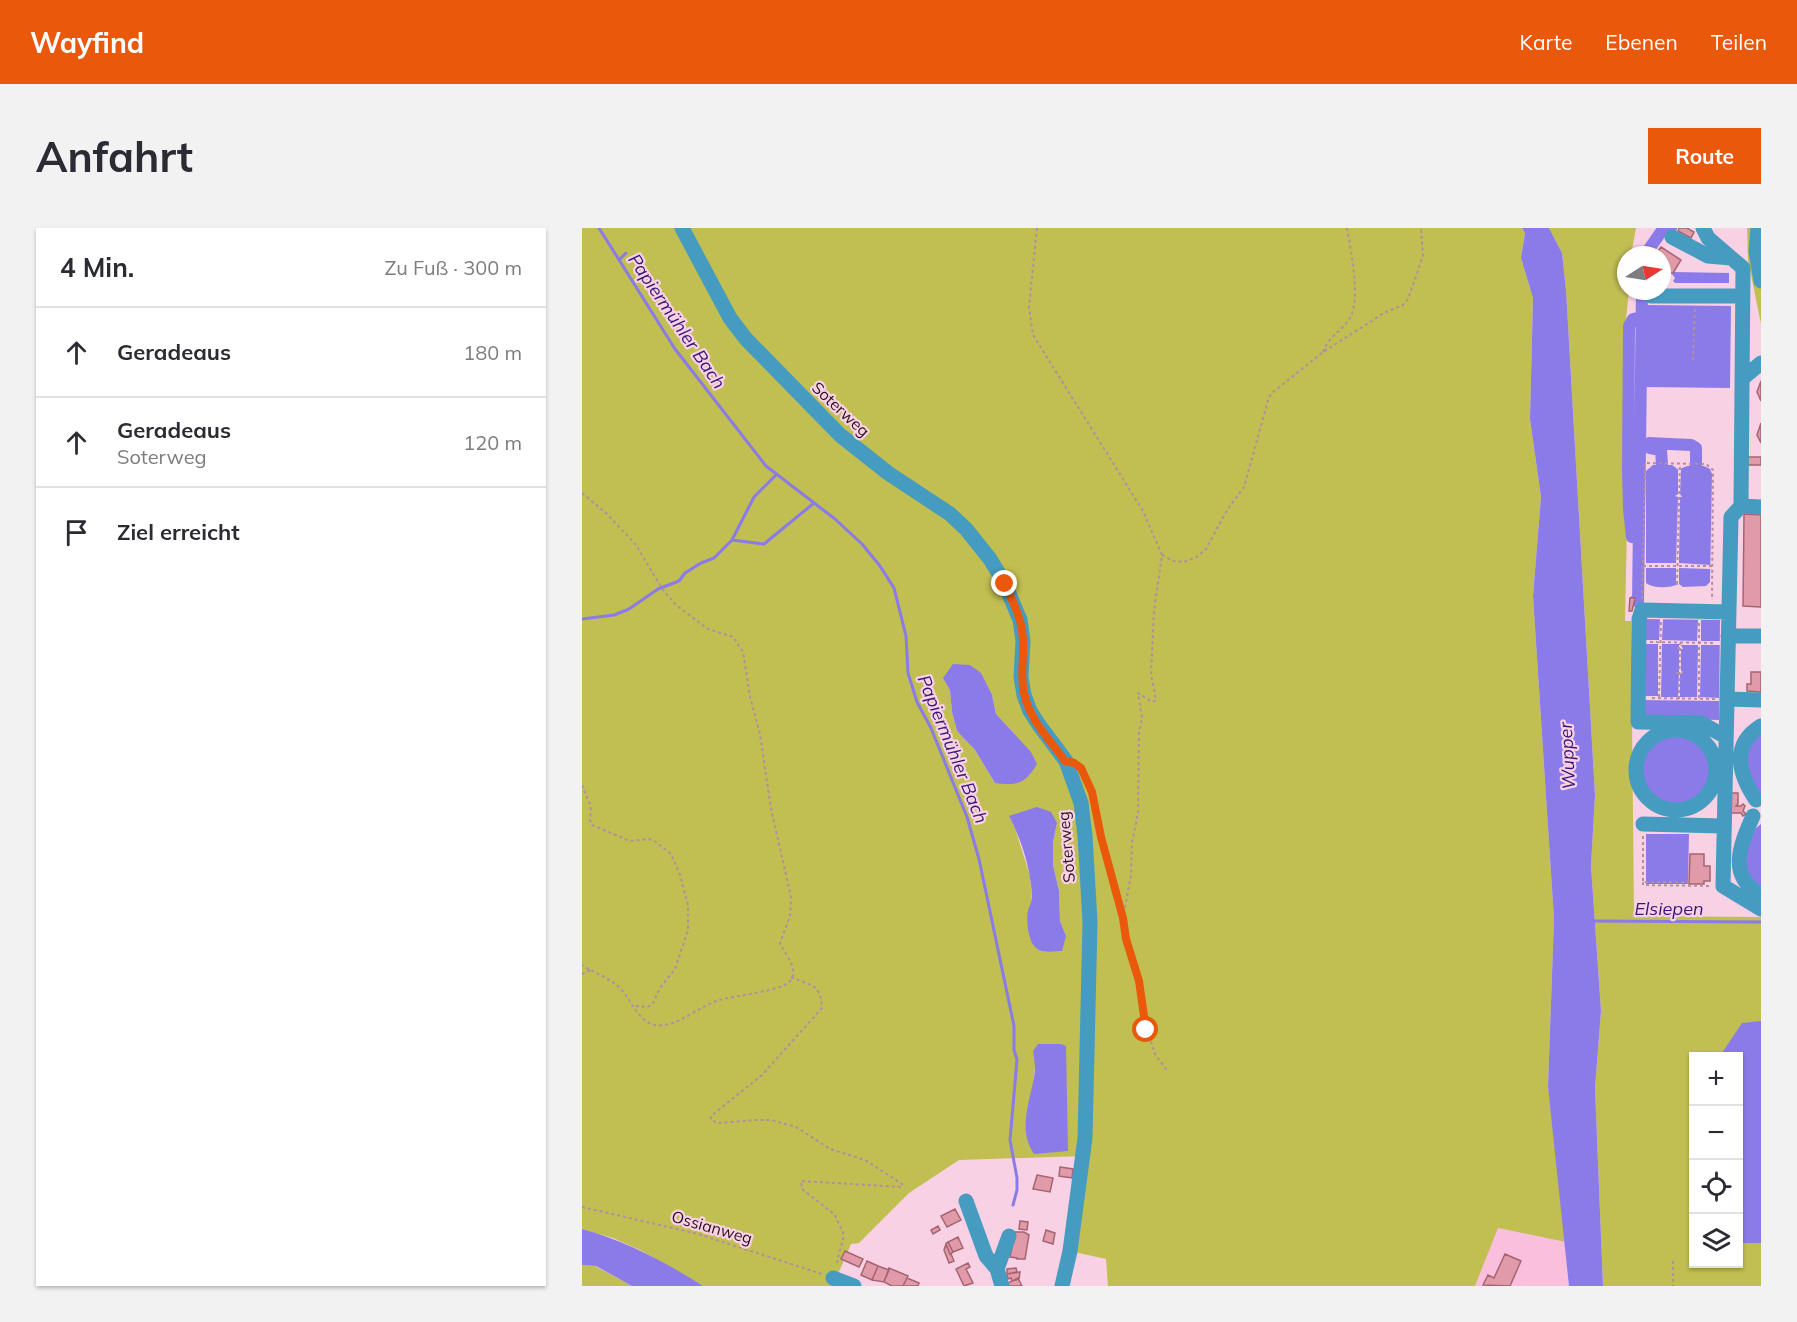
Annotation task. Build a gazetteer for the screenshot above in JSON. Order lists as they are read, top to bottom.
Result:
{
  "streets": {
    "street": ["Soterweg"],
    "path": ["Ossianweg"]
  },
  "water": ["Papiermühler Bach", "Wupper", "Elsiepen"],
  "north": "right",
  "page": {
    "header": "Wayfind",
    "nav": ["Karte", "Ebenen", "Teilen"],
    "buttons": "Route",
    "title": "Anfahrt",
    "heading": ["4 Min.", "Zu Fuß · 300 m"],
    "list": [
      ["Geradeaus", "180 m"],
      ["Geradeaus", "Soterweg", "120 m"],
      "Ziel erreicht"
    ],
    "map_buttons": ["+", "−"]
  }
}
